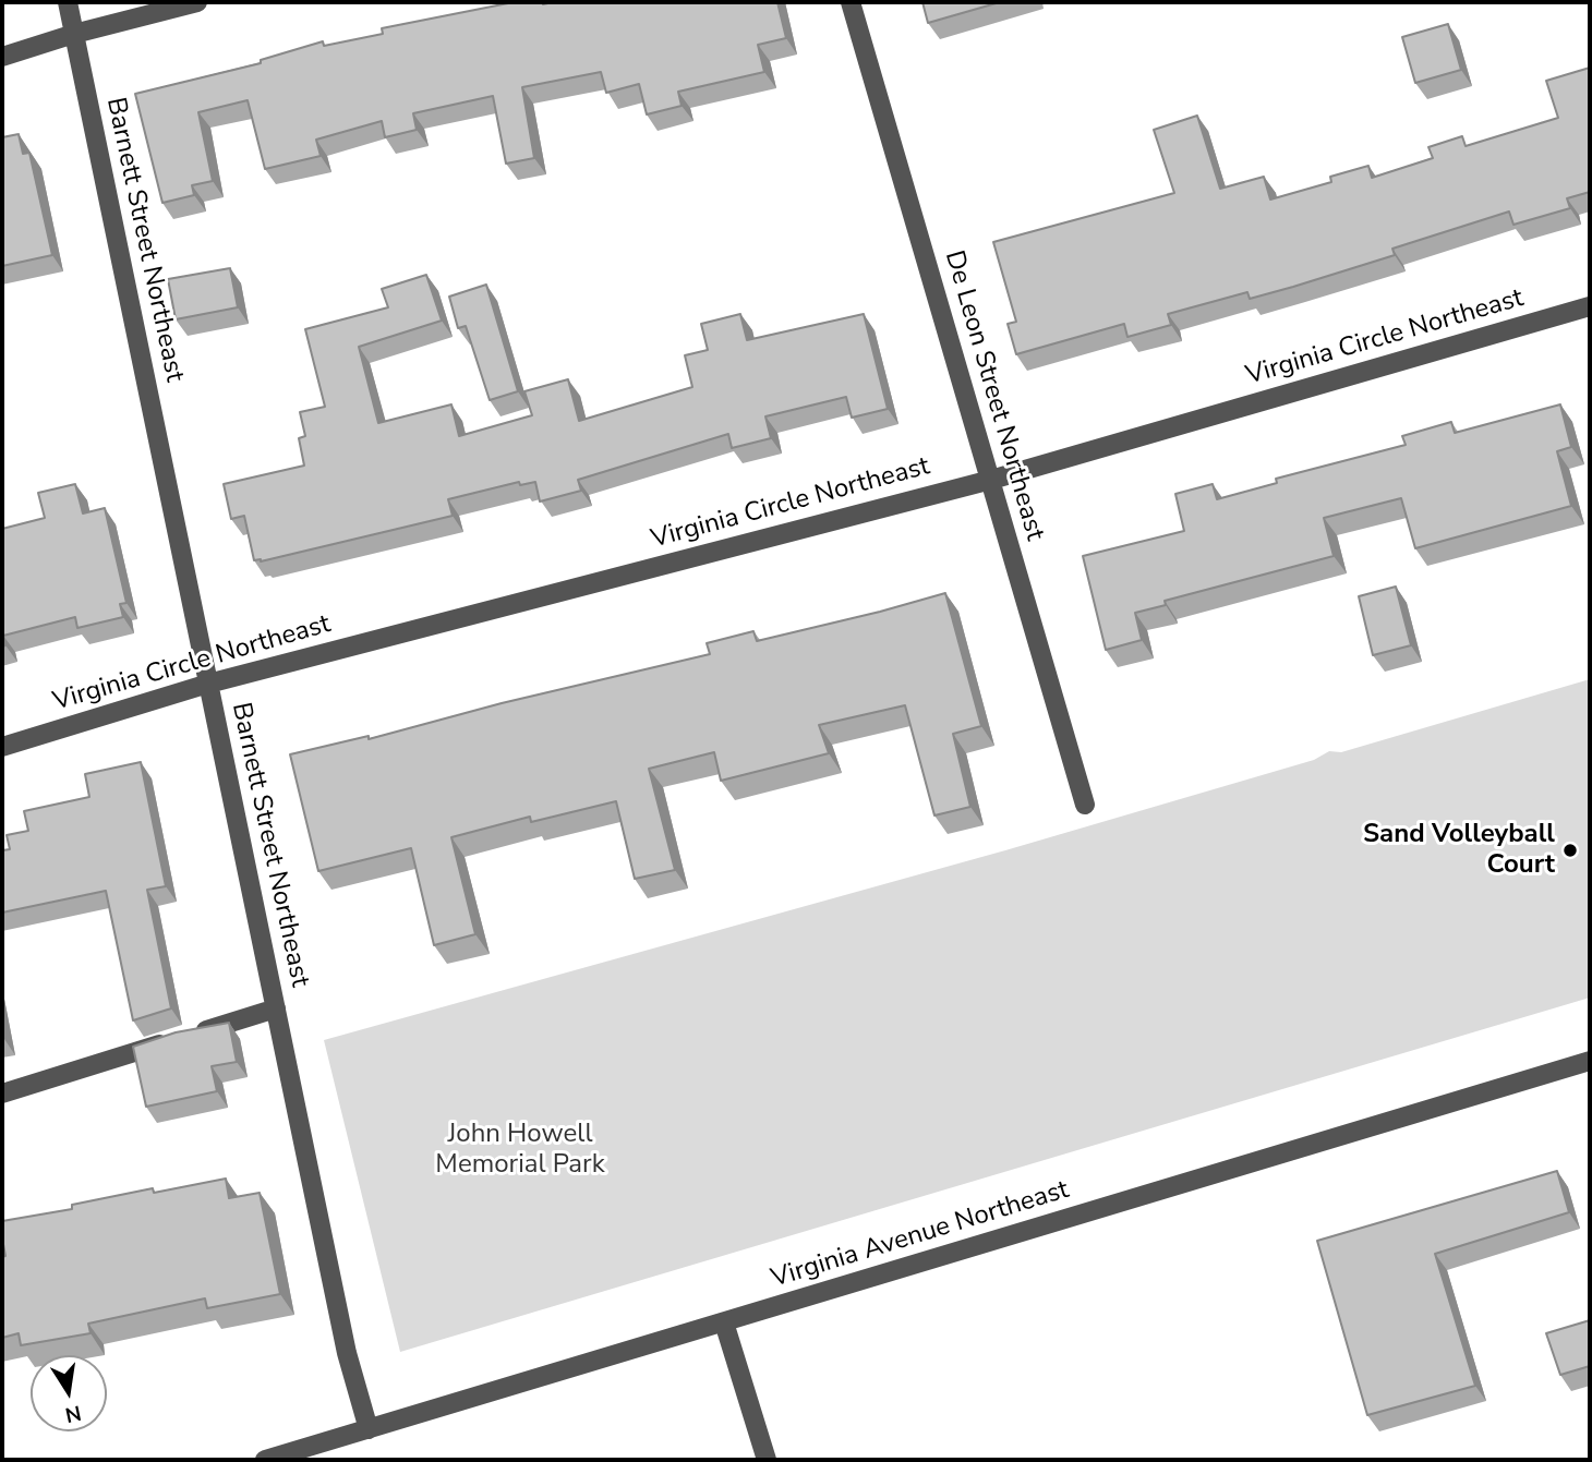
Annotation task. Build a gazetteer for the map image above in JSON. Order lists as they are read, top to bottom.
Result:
{
  "streets": {
    "street": [
      "Barnett Street Northeast",
      "Virginia Circle Northeast",
      "De Leon Street Northeast",
      "Virginia Avenue Northeast"
    ]
  },
  "crossings": [
    ["Barnett Street Northeast", "Virginia Circle Northeast"],
    ["Barnett Street Northeast", "Virginia Avenue Northeast"],
    ["Virginia Circle Northeast", "De Leon Street Northeast"]
  ],
  "parks": ["John Howell Memorial Park"],
  "places": ["Sand Volleyball Court"],
  "north": "bottom"
}
